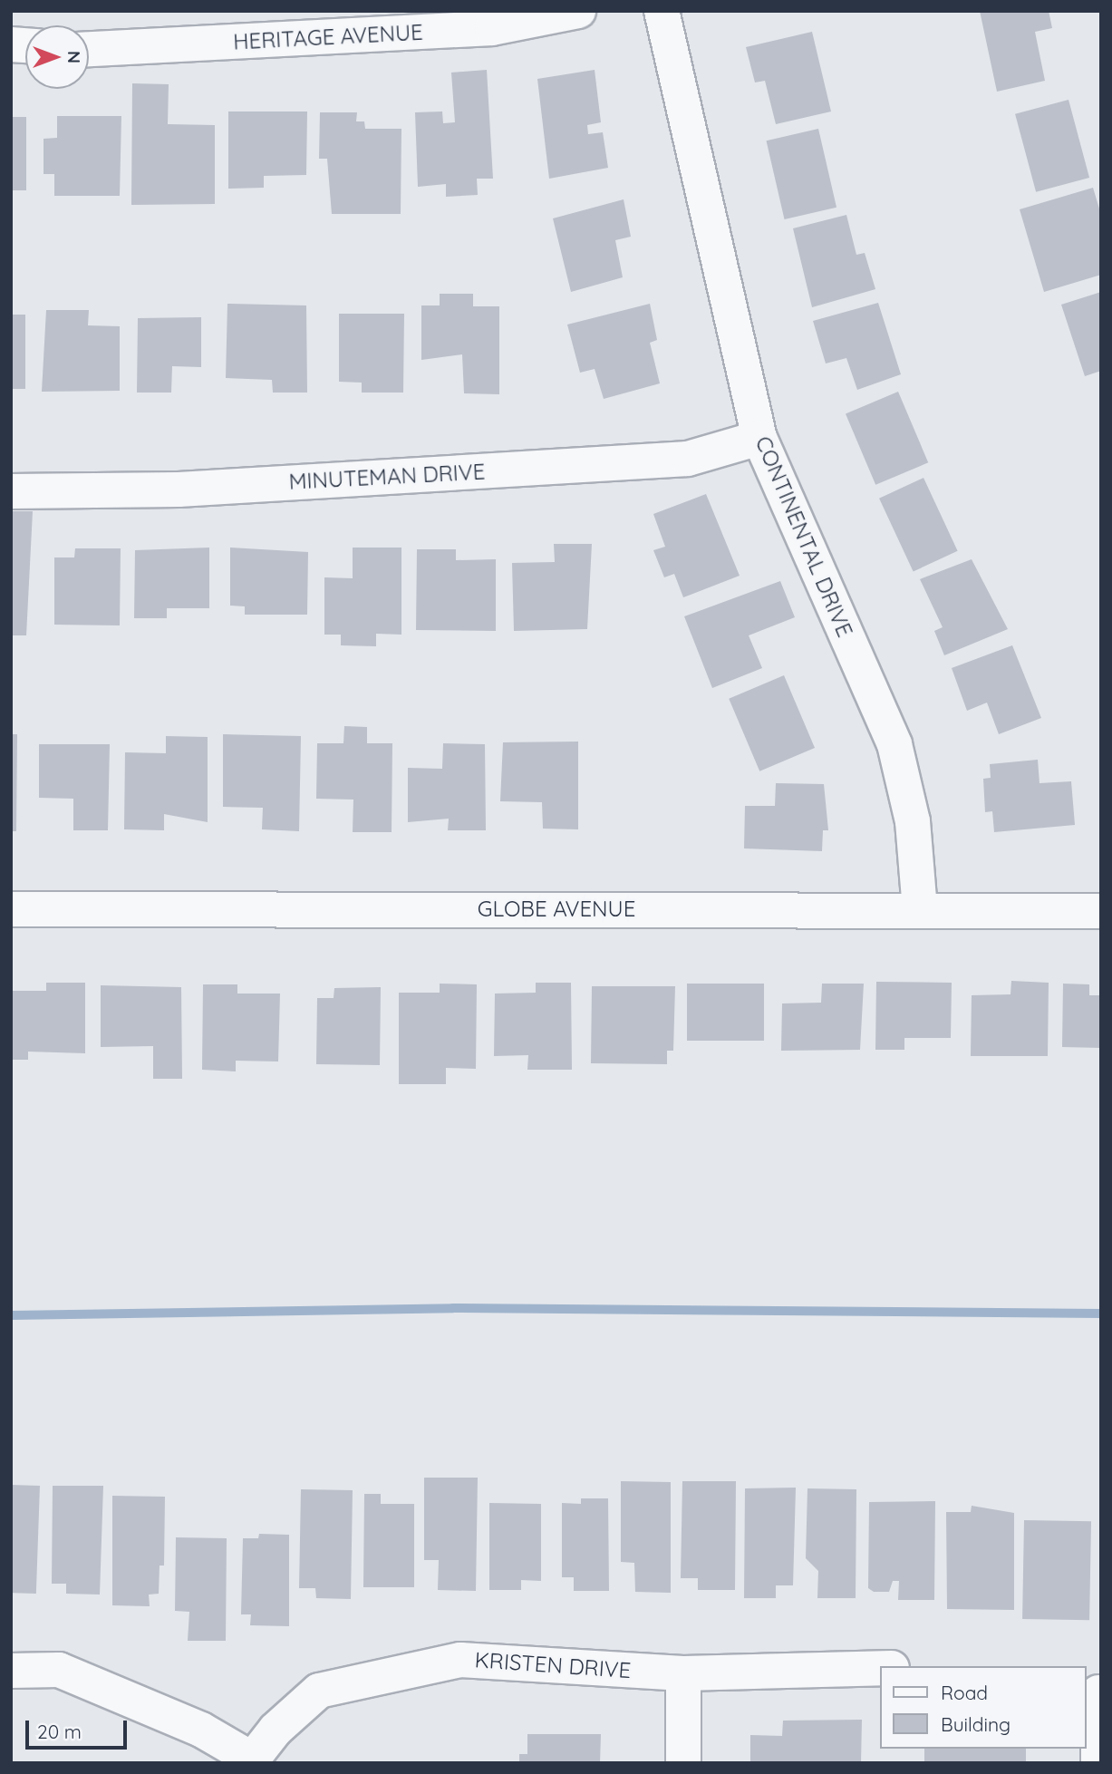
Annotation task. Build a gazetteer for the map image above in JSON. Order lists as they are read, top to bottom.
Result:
{
  "streets": {
    "street": [
      "HERITAGE AVENUE",
      "MINUTEMAN DRIVE",
      "CONTINENTAL DRIVE",
      "GLOBE AVENUE",
      "KRISTEN DRIVE"
    ]
  },
  "crossings": [
    ["MINUTEMAN DRIVE", "CONTINENTAL DRIVE"],
    ["CONTINENTAL DRIVE", "GLOBE AVENUE"]
  ],
  "legend": ["Road", "Building"],
  "scale_bar": "20 m",
  "north": "right"
}
